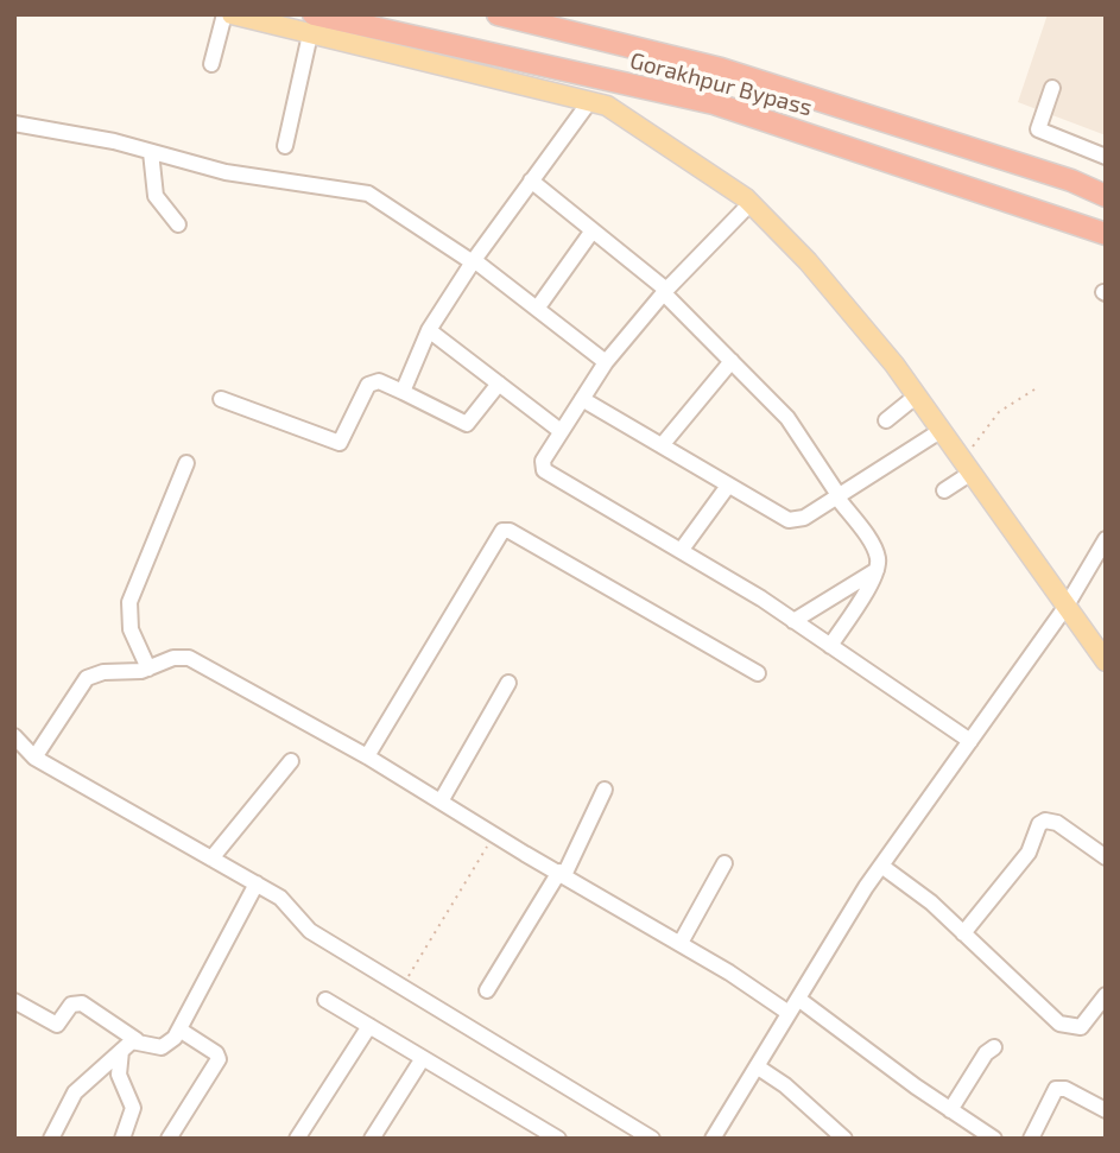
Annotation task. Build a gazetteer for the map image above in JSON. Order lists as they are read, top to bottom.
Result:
{
  "streets": {
    "highway": ["Gorakhpur Bypass"]
  }
}
